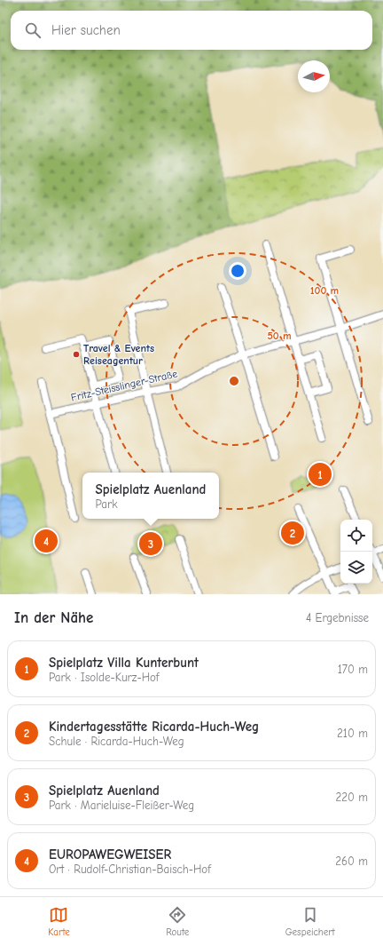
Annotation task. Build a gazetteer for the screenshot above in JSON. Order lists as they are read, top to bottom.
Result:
{
  "streets": {
    "street": ["Fritz-Steisslinger-Straße"]
  },
  "places": ["Travel & Events Reiseagentur"],
  "north": "right",
  "page": {
    "search": "Hier suchen",
    "pins": [
      "1",
      "2",
      "4",
      "3"
    ],
    "popup": ["Spielplatz Auenland", "Park"],
    "heading": ["In der Nähe", "4 Ergebnisse"],
    "list": [
      {
        "mark": "1",
        "name": "Spielplatz Villa Kunterbunt",
        "note": "Park · Isolde-Kurz-Hof",
        "value": "170 m"
      },
      {
        "mark": "2",
        "name": "Kindertagesstätte Ricarda-Huch-Weg",
        "note": "Schule · Ricarda-Huch-Weg",
        "value": "210 m"
      },
      {
        "mark": "3",
        "name": "Spielplatz Auenland",
        "note": "Park · Marieluise-Fleißer-Weg",
        "value": "220 m"
      },
      {
        "mark": "4",
        "name": "EUROPAWEGWEISER",
        "note": "Ort · Rudolf-Christian-Baisch-Hof",
        "value": "260 m"
      }
    ],
    "nav": ["Karte", "Route", "Gespeichert"]
  },
  "rings": ["100 m", "50 m"]
}
